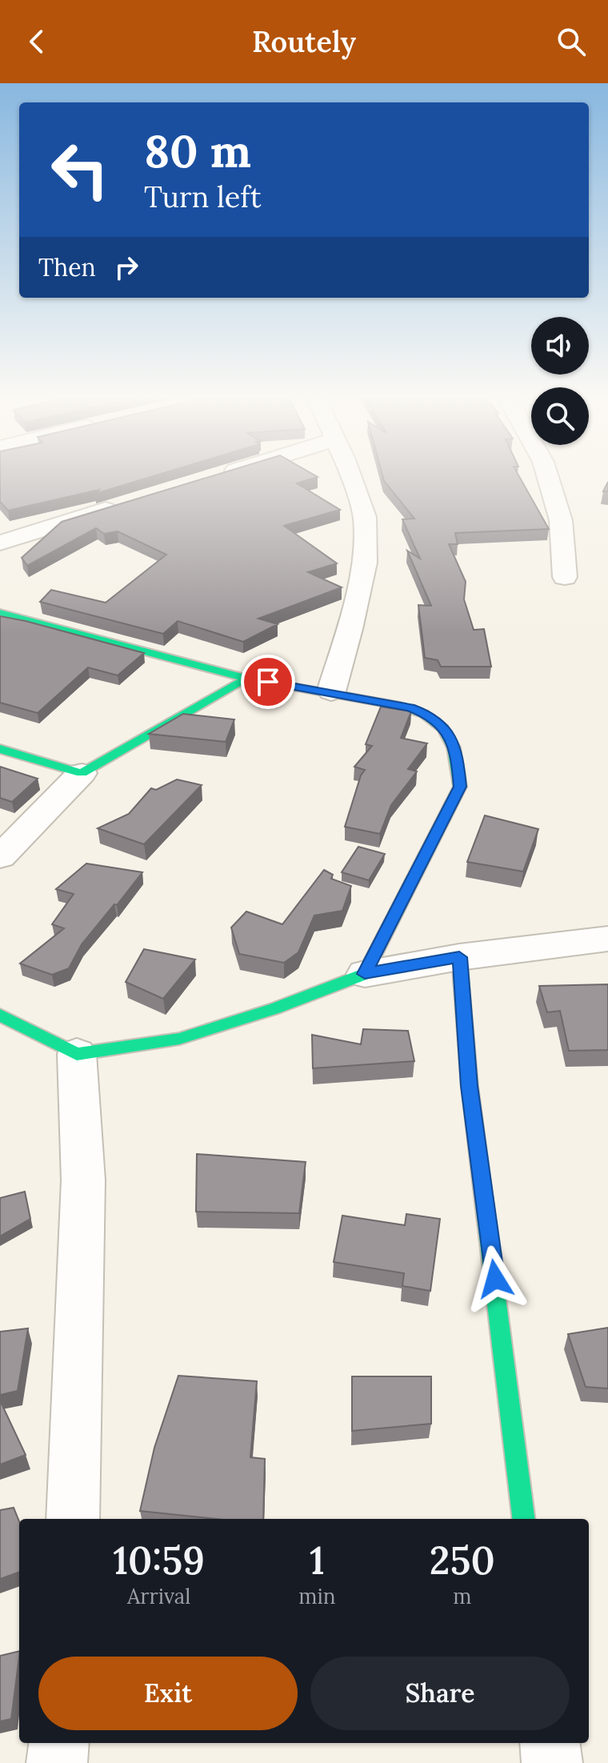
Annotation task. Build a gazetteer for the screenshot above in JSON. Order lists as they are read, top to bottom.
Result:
{
  "page": {
    "header": "Routely",
    "turn": ["80 m", "Turn left"],
    "then": "Then",
    "eta": [
      "10:59",
      "Arrival",
      "1",
      "min",
      "250",
      "m"
    ],
    "buttons": ["Exit", "Share"]
  }
}
